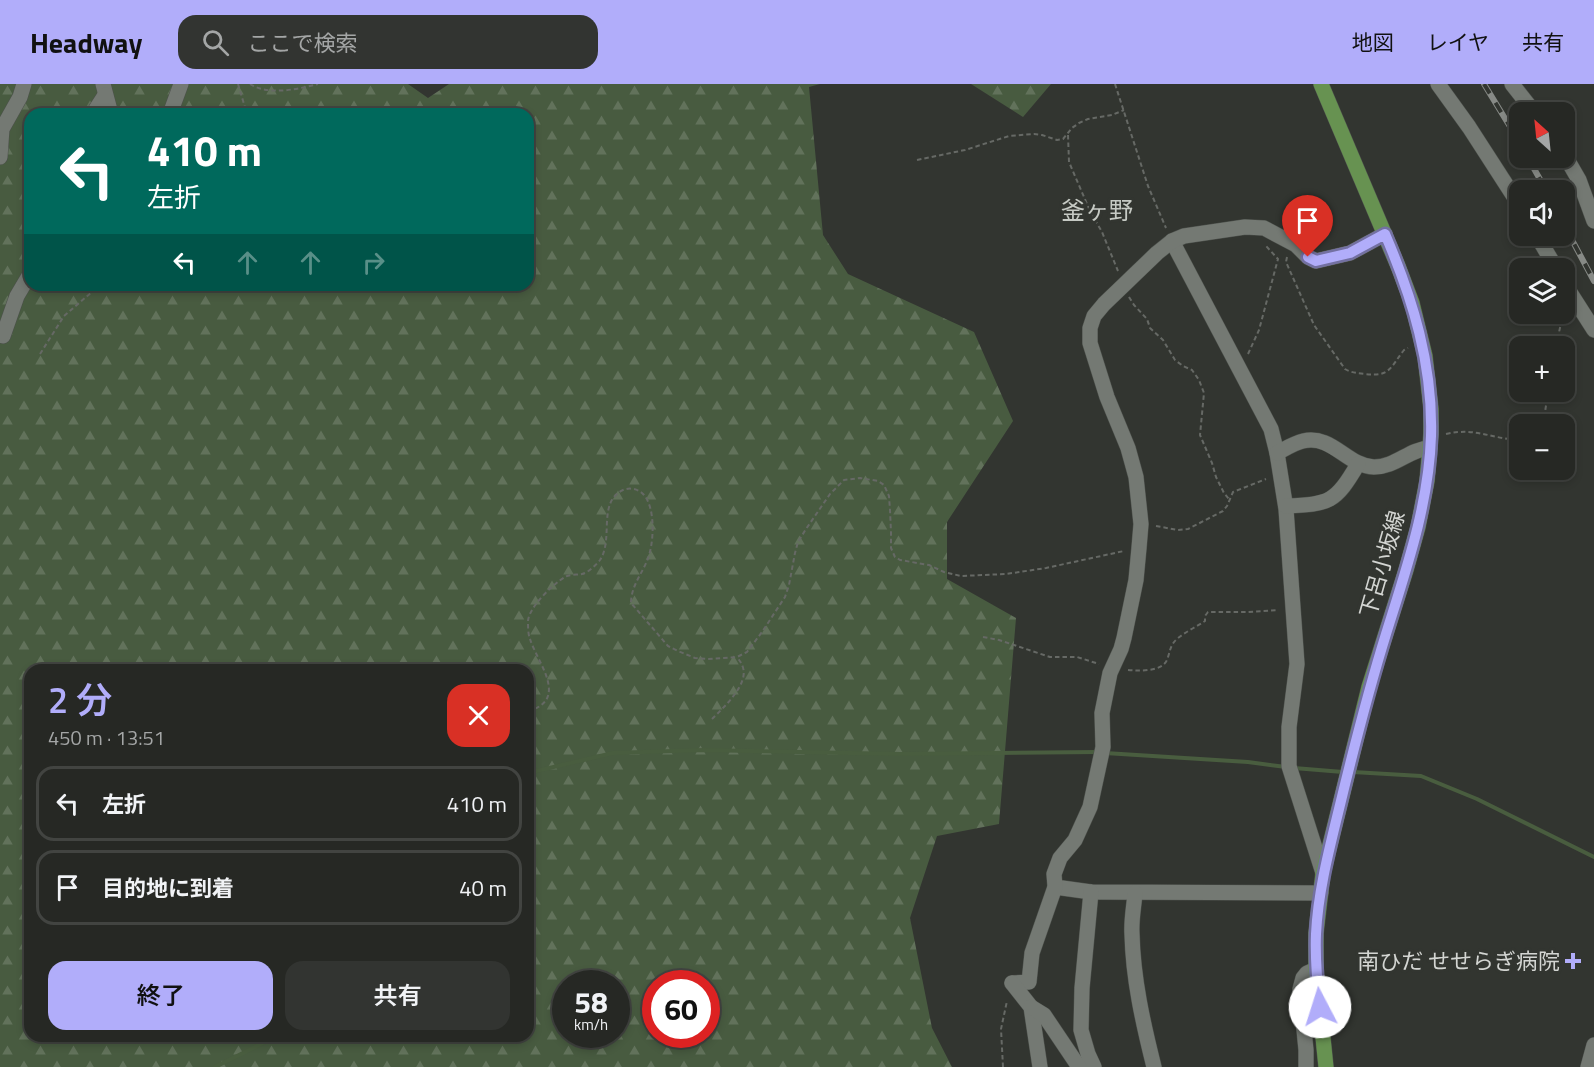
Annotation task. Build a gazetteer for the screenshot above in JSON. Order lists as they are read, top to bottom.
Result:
{
  "streets": {
    "main road": ["下呂小坂線"]
  },
  "districts": ["釜ヶ野"],
  "places": {
    "health": ["南ひだ せせらぎ病院"]
  },
  "north": "top left",
  "page": {
    "header": "Headway",
    "search": "ここで検索",
    "nav": ["地図", "レイヤ", "共有"],
    "map_buttons": ["+", "−"],
    "turn": ["410 m", "左折"],
    "heading": ["2 分", "450 m · 13:51"],
    "list": [
      {
        "name": "左折",
        "value": "410 m"
      },
      {
        "name": "目的地に到着",
        "value": "40 m"
      }
    ],
    "buttons": ["終了", "共有"],
    "speed": "58 km/h",
    "limit": "60"
  }
}
